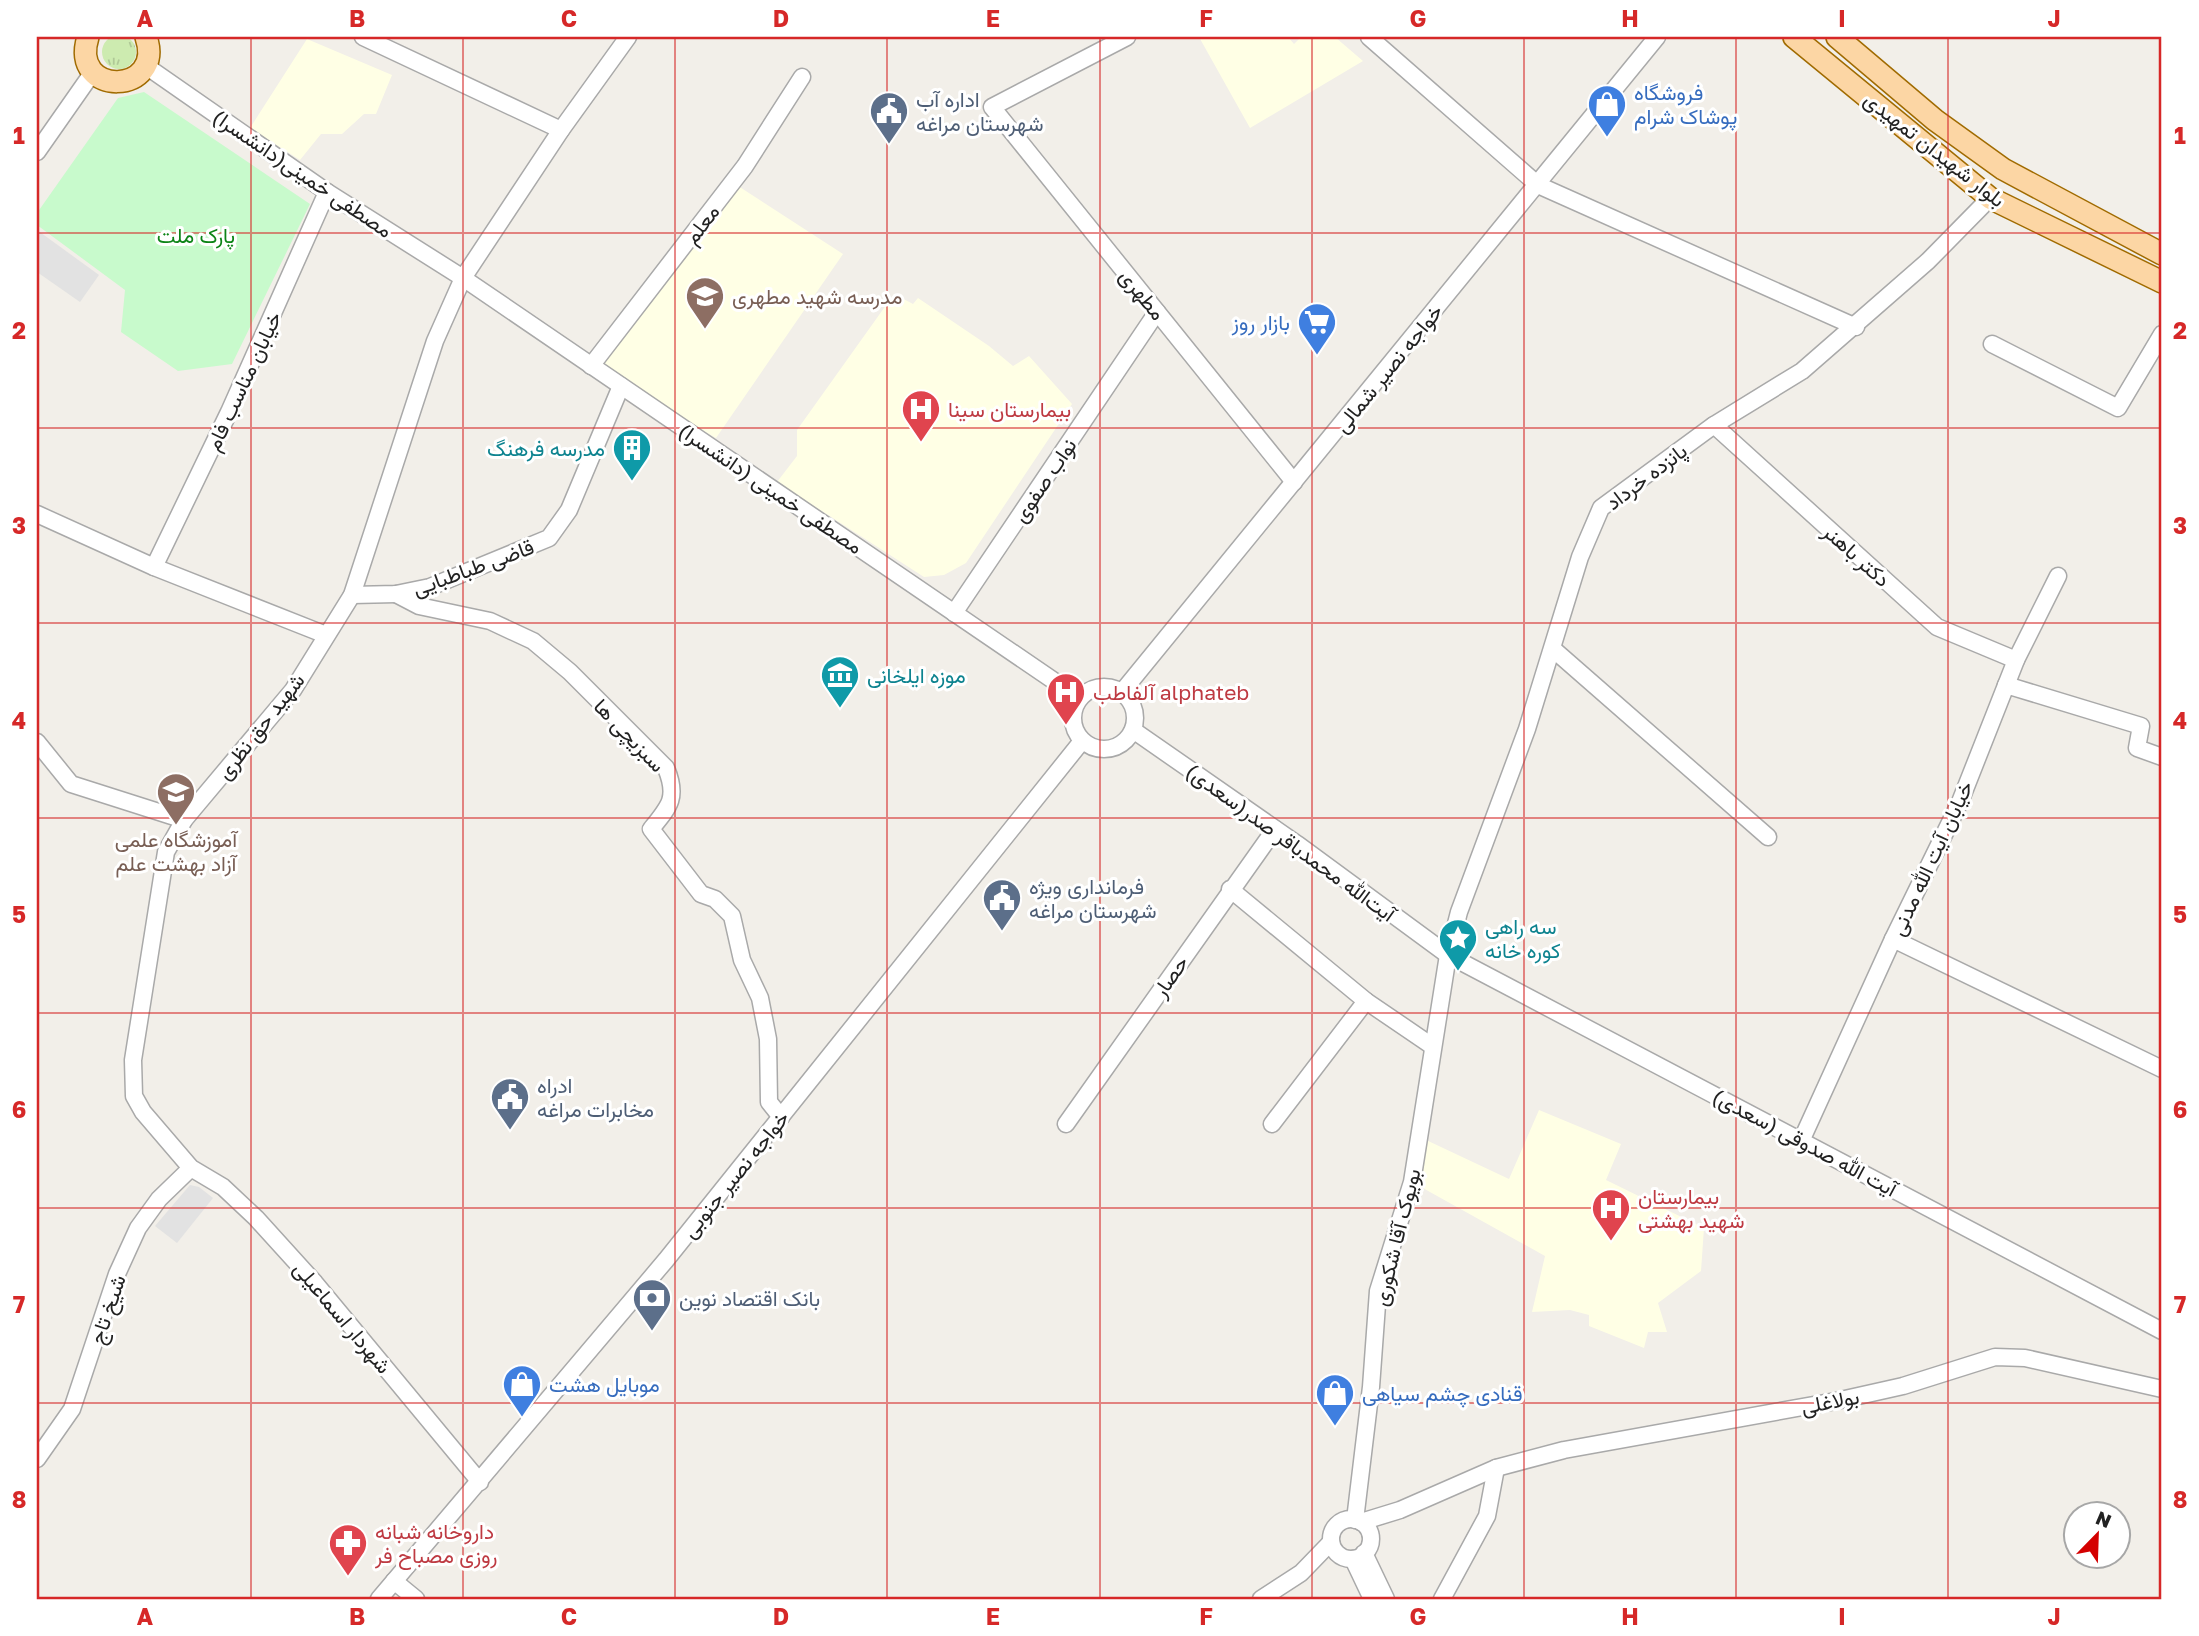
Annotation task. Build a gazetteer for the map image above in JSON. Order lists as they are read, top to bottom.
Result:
{
  "streets": {
    "main road": ["بلوار شهیدان تمهیدی"],
    "street": [
      "(دانشسرا)مصطفی خمینی",
      "معلم",
      "مطهری",
      "خواجه نصیر شمالی",
      "خیابان مناسب فام",
      "پانزده خرداد",
      "نواب صفوی",
      "مصطفی خمینی (دانشسرا)",
      "دکتر باهنر",
      "قاضی طباطبایی",
      "شهید حق نظری",
      "سبزیچی ها",
      "آیت‌الله محمدباقر صدر(سعدی)",
      "خیابان آیت الله مدنی",
      "حصار",
      "آیت الله صدوقی (سعدی)",
      "خواجه نصیر جنوبی",
      "بویوک آقا شکوری",
      "شیخ تاج",
      "شهردار اسماعیلی",
      "بولاغلی"
    ]
  },
  "crossings": [
    ["بلوار شهیدان تمهیدی", "پانزده خرداد"],
    ["(دانشسرا)مصطفی خمینی", "خیابان مناسب فام"],
    ["(دانشسرا)مصطفی خمینی", "مصطفی خمینی (دانشسرا)"],
    ["(دانشسرا)مصطفی خمینی", "شهید حق نظری"],
    ["معلم", "مصطفی خمینی (دانشسرا)"],
    ["مطهری", "خواجه نصیر شمالی"],
    ["مطهری", "نواب صفوی"],
    ["خواجه نصیر شمالی", "مصطفی خمینی (دانشسرا)"],
    ["خواجه نصیر شمالی", "آیت‌الله محمدباقر صدر(سعدی)"],
    ["خواجه نصیر شمالی", "خواجه نصیر جنوبی"],
    ["پانزده خرداد", "دکتر باهنر"],
    ["پانزده خرداد", "آیت‌الله محمدباقر صدر(سعدی)"],
    ["پانزده خرداد", "آیت الله صدوقی (سعدی)"],
    ["پانزده خرداد", "بویوک آقا شکوری"],
    ["نواب صفوی", "مصطفی خمینی (دانشسرا)"],
    ["مصطفی خمینی (دانشسرا)", "قاضی طباطبایی"],
    ["مصطفی خمینی (دانشسرا)", "شهید حق نظری"],
    ["مصطفی خمینی (دانشسرا)", "آیت‌الله محمدباقر صدر(سعدی)"],
    ["مصطفی خمینی (دانشسرا)", "خواجه نصیر جنوبی"],
    ["دکتر باهنر", "خیابان آیت الله مدنی"],
    ["قاضی طباطبایی", "شهید حق نظری"],
    ["قاضی طباطبایی", "سبزیچی ها"],
    ["شهید حق نظری", "شیخ تاج"],
    ["شهید حق نظری", "شهردار اسماعیلی"],
    ["سبزیچی ها", "خواجه نصیر جنوبی"],
    ["آیت‌الله محمدباقر صدر(سعدی)", "حصار"],
    ["آیت‌الله محمدباقر صدر(سعدی)", "آیت الله صدوقی (سعدی)"],
    ["آیت‌الله محمدباقر صدر(سعدی)", "خواجه نصیر جنوبی"],
    ["آیت‌الله محمدباقر صدر(سعدی)", "بویوک آقا شکوری"],
    ["خیابان آیت الله مدنی", "آیت الله صدوقی (سعدی)"],
    ["آیت الله صدوقی (سعدی)", "بویوک آقا شکوری"],
    ["خواجه نصیر جنوبی", "شهردار اسماعیلی"],
    ["بویوک آقا شکوری", "بولاغلی"],
    ["شیخ تاج", "شهردار اسماعیلی"]
  ],
  "parks": ["پارک ملت"],
  "places": {
    "shop": ["فروشگاه پوشاک شرام", "موبایل هشت", "قنادی چشم سیاهی"],
    "public building": ["اداره آب شهرستان مراغه", "فرمانداری ویژه شهرستان مراغه", "ادراه مخابرات مراغه"],
    "school or university": ["مدرسه شهید مطهری", "آموزشگاه علمی آزاد بهشت علم"],
    "supermarket": ["بازار روز"],
    "hospital": ["بیمارستان سینا", "آلفاطب alphateb", "بیمارستان شهید بهشتی"],
    "building": ["مدرسه فرهنگ"],
    "museum": ["موزه ایلخانی"],
    "place": ["سه راهی کوره خانه"],
    "bank": ["بانک اقتصاد نوین"],
    "pharmacy": ["داروخانه شبانه روزی مصباح فر"]
  },
  "north": "top right",
  "grid": {
    "columns": [
      "A",
      "B",
      "C",
      "D",
      "E",
      "F",
      "G",
      "H",
      "I",
      "J"
    ],
    "rows": [
      "1",
      "2",
      "3",
      "4",
      "5",
      "6",
      "7",
      "8"
    ]
  }
}
